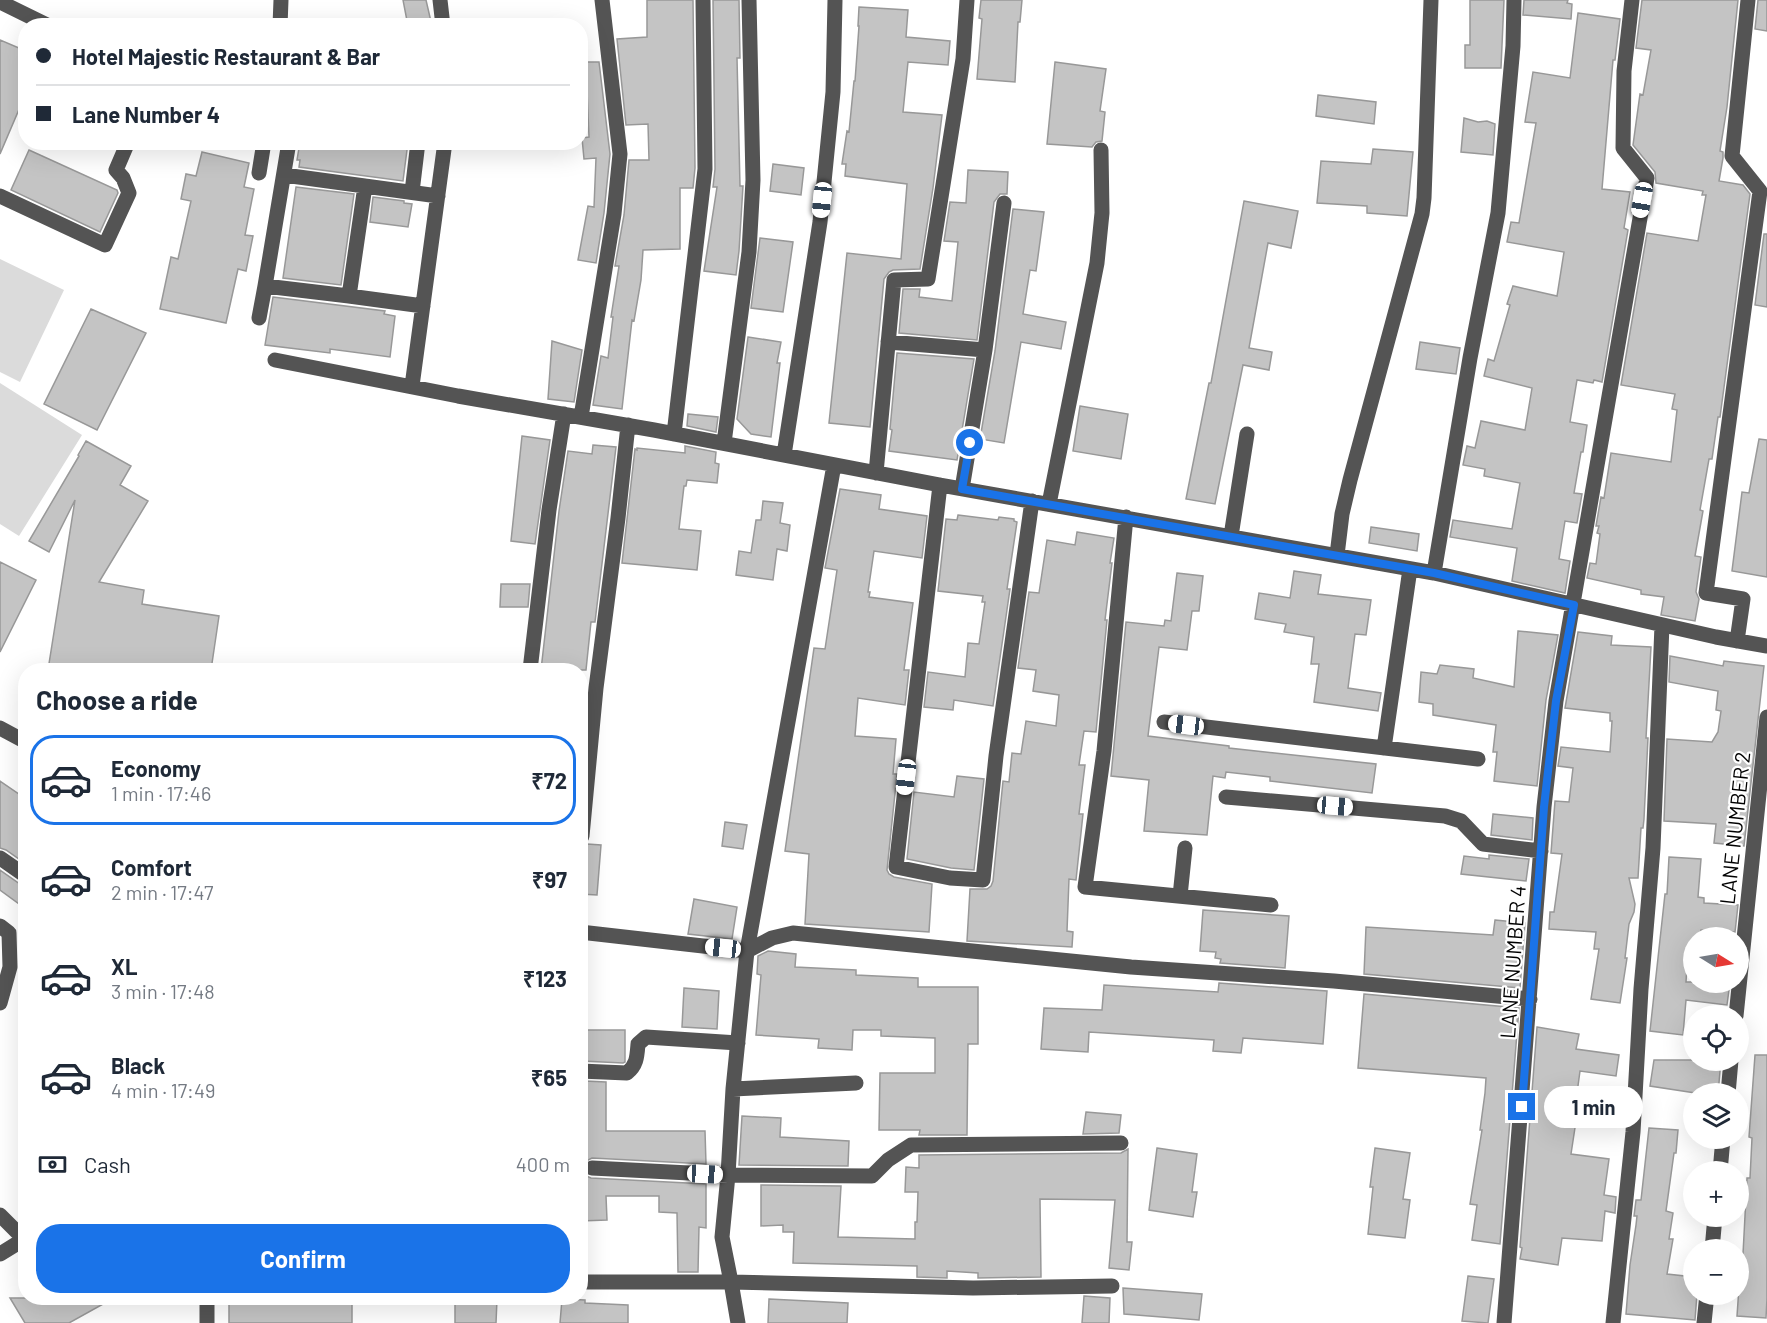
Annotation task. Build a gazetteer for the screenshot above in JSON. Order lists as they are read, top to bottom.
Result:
{
  "streets": {
    "street": ["LANE NUMBER 2", "LANE NUMBER 4"]
  },
  "north": "right",
  "page": {
    "banner": ["Hotel Majestic Restaurant & Bar", "Lane Number 4"],
    "heading": "Choose a ride",
    "list": [
      {
        "name": "Economy",
        "note": "1 min · 17:46",
        "value": "₹72"
      },
      {
        "name": "Comfort",
        "note": "2 min · 17:47",
        "value": "₹97"
      },
      {
        "name": "XL",
        "note": "3 min · 17:48",
        "value": "₹123"
      },
      {
        "name": "Black",
        "note": "4 min · 17:49",
        "value": "₹65"
      }
    ],
    "map_buttons": ["+", "−"],
    "bubble": "1 min",
    "pay": ["Cash", "400 m"],
    "buttons": "Confirm"
  }
}
